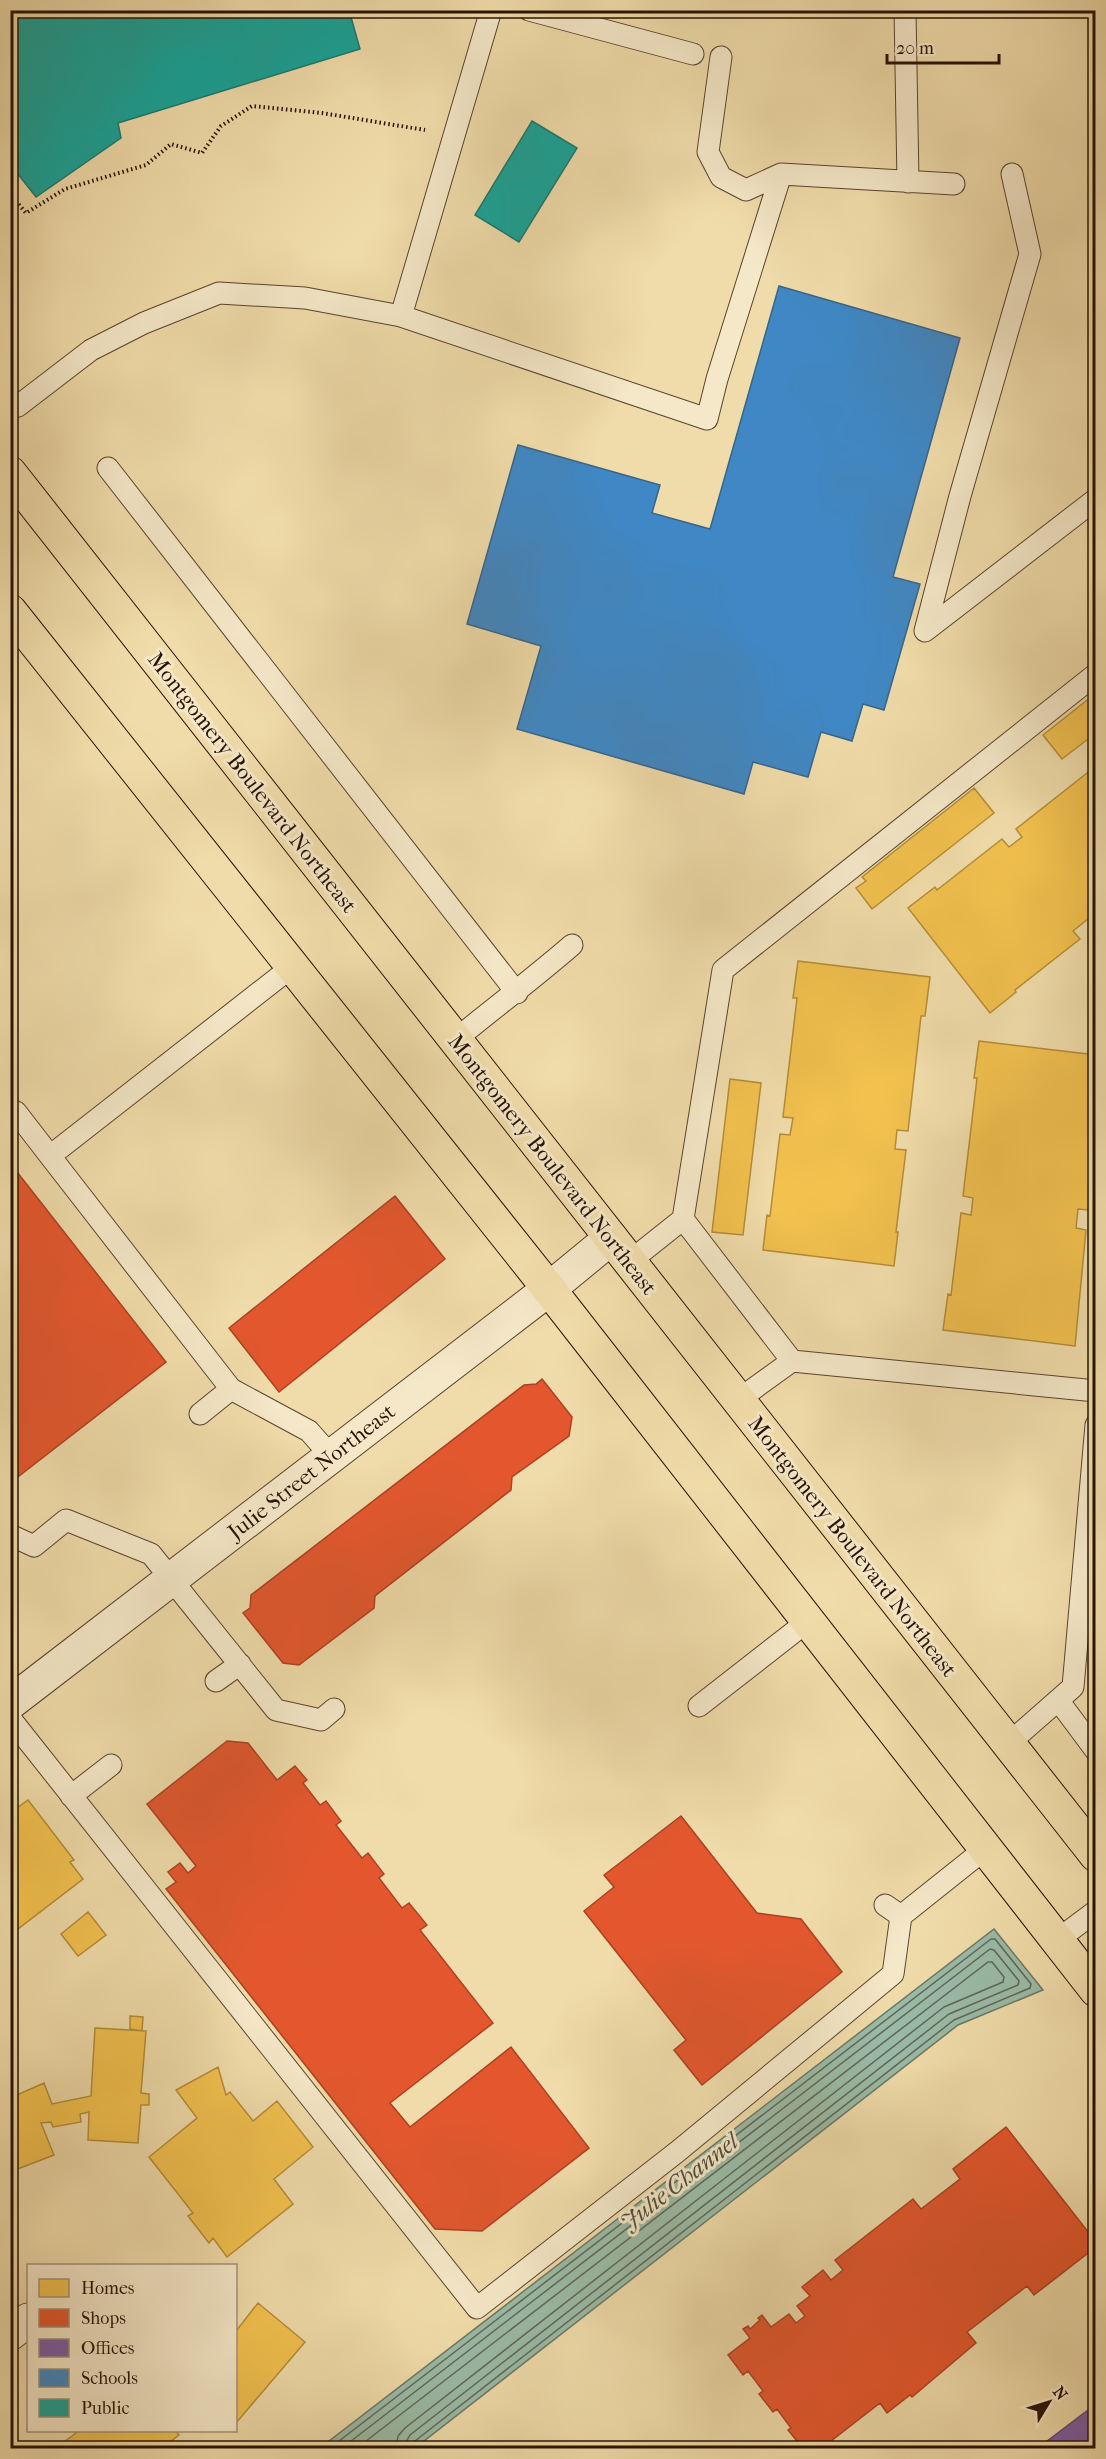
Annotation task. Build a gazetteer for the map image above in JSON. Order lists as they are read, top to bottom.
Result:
{
  "streets": {
    "main road": ["Montgomery Boulevard Northeast"],
    "street": ["Julie Street Northeast"]
  },
  "crossings": [
    ["Montgomery Boulevard Northeast", "Julie Street Northeast"]
  ],
  "water": ["Julie Channel"],
  "legend": [
    "Homes",
    "Shops",
    "Offices",
    "Schools",
    "Public"
  ],
  "scale_bar": "20 m",
  "north": "top right"
}
